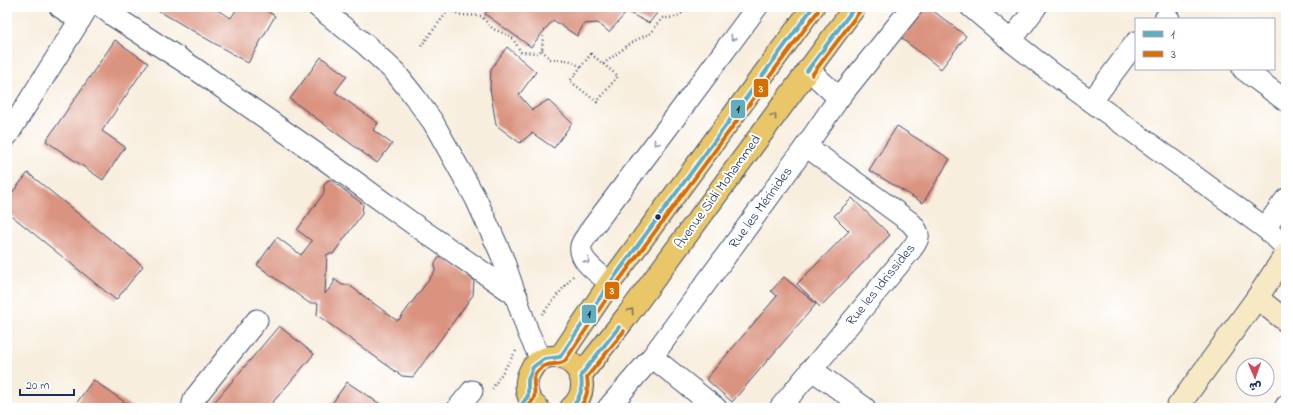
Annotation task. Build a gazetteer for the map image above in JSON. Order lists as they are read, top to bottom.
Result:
{
  "streets": {
    "main road": ["Avenue Sidi Mohammed"],
    "street": ["Rue les Mérinides", "Rue les Idrissides"]
  },
  "crossings": [
    ["Rue les Mérinides", "Rue les Idrissides"]
  ],
  "lines": ["transit line 1", "transit line 3"],
  "legend": ["1", "3"],
  "scale_bar": "20 m",
  "north": "bottom"
}
